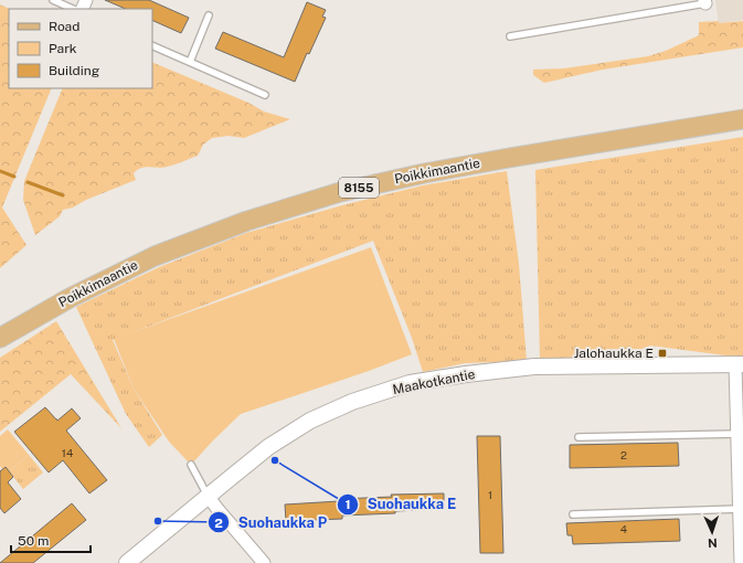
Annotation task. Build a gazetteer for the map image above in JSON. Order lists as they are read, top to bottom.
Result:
{
  "streets": {
    "main road": ["Poikkimaantie", "8155"],
    "street": ["Maakotkantie"]
  },
  "places": {
    "transit": ["Jalohaukka E"],
    "other": ["Suohaukka E", "Suohaukka P"]
  },
  "house_numbers": [
    "14",
    "2",
    "1",
    "4"
  ],
  "legend": ["Road", "Park", "Building"],
  "scale_bar": "50 m",
  "north": "bottom"
}
